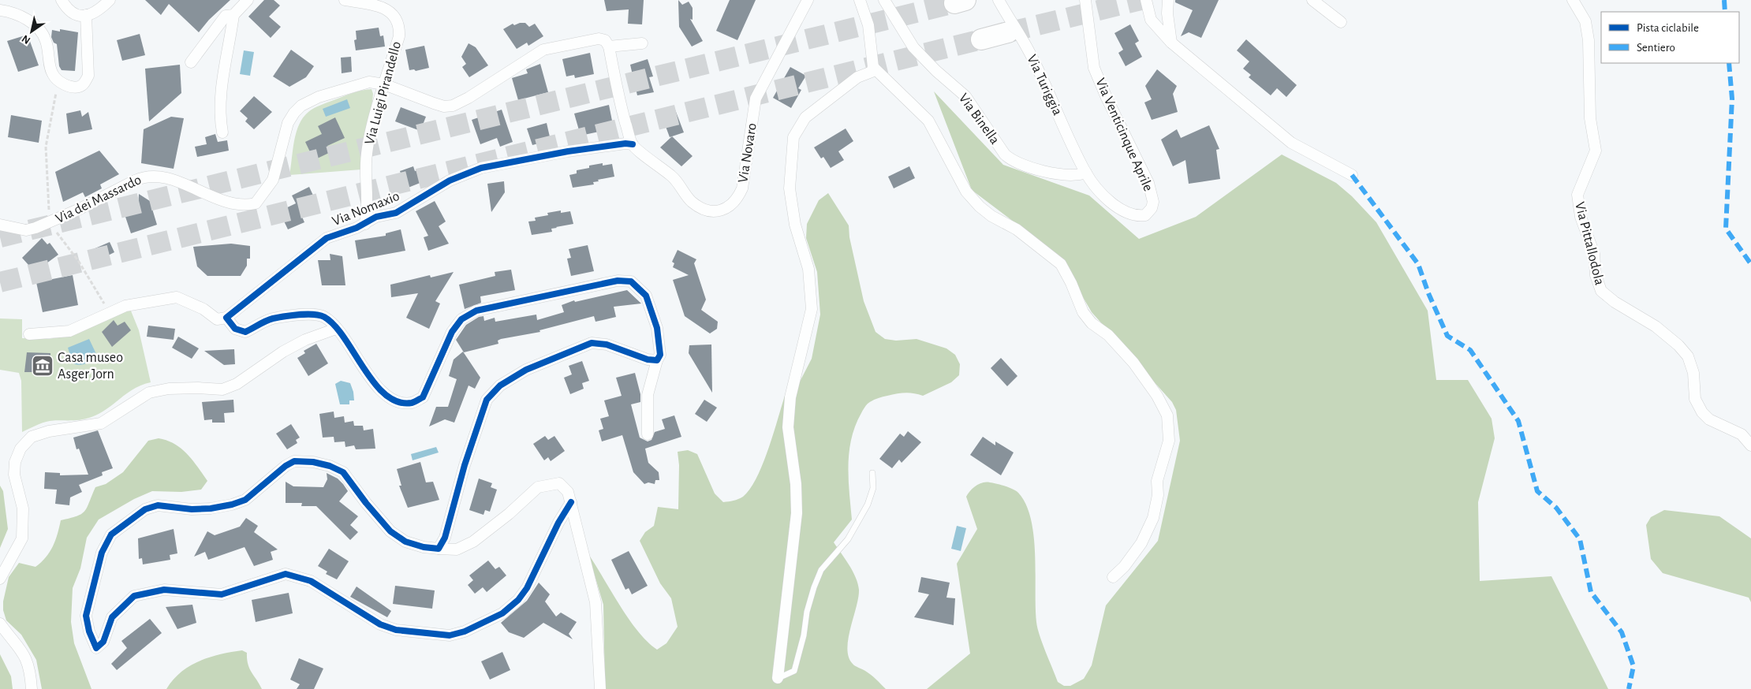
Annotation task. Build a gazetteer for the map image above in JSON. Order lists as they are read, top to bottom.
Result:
{
  "streets": {
    "street": [
      "Via Turiggia",
      "Via Luigi Pirandello",
      "Via Binella",
      "Via Venticinque Aprile",
      "Via Novaro",
      "Via dei Massardo",
      "Via Nomaxio",
      "Via Pittallodola"
    ]
  },
  "crossings": [
    ["Via Turiggia", "Via Binella"],
    ["Via Turiggia", "Via Venticinque Aprile"],
    ["Via Luigi Pirandello", "Via dei Massardo"],
    ["Via Luigi Pirandello", "Via Nomaxio"],
    ["Via Binella", "Via Venticinque Aprile"],
    ["Via Novaro", "Via Nomaxio"]
  ],
  "places": {
    "museum": ["Casa museo Asger Jorn"]
  },
  "legend": ["Pista ciclabile", "Sentiero"],
  "north": "bottom left"
}
